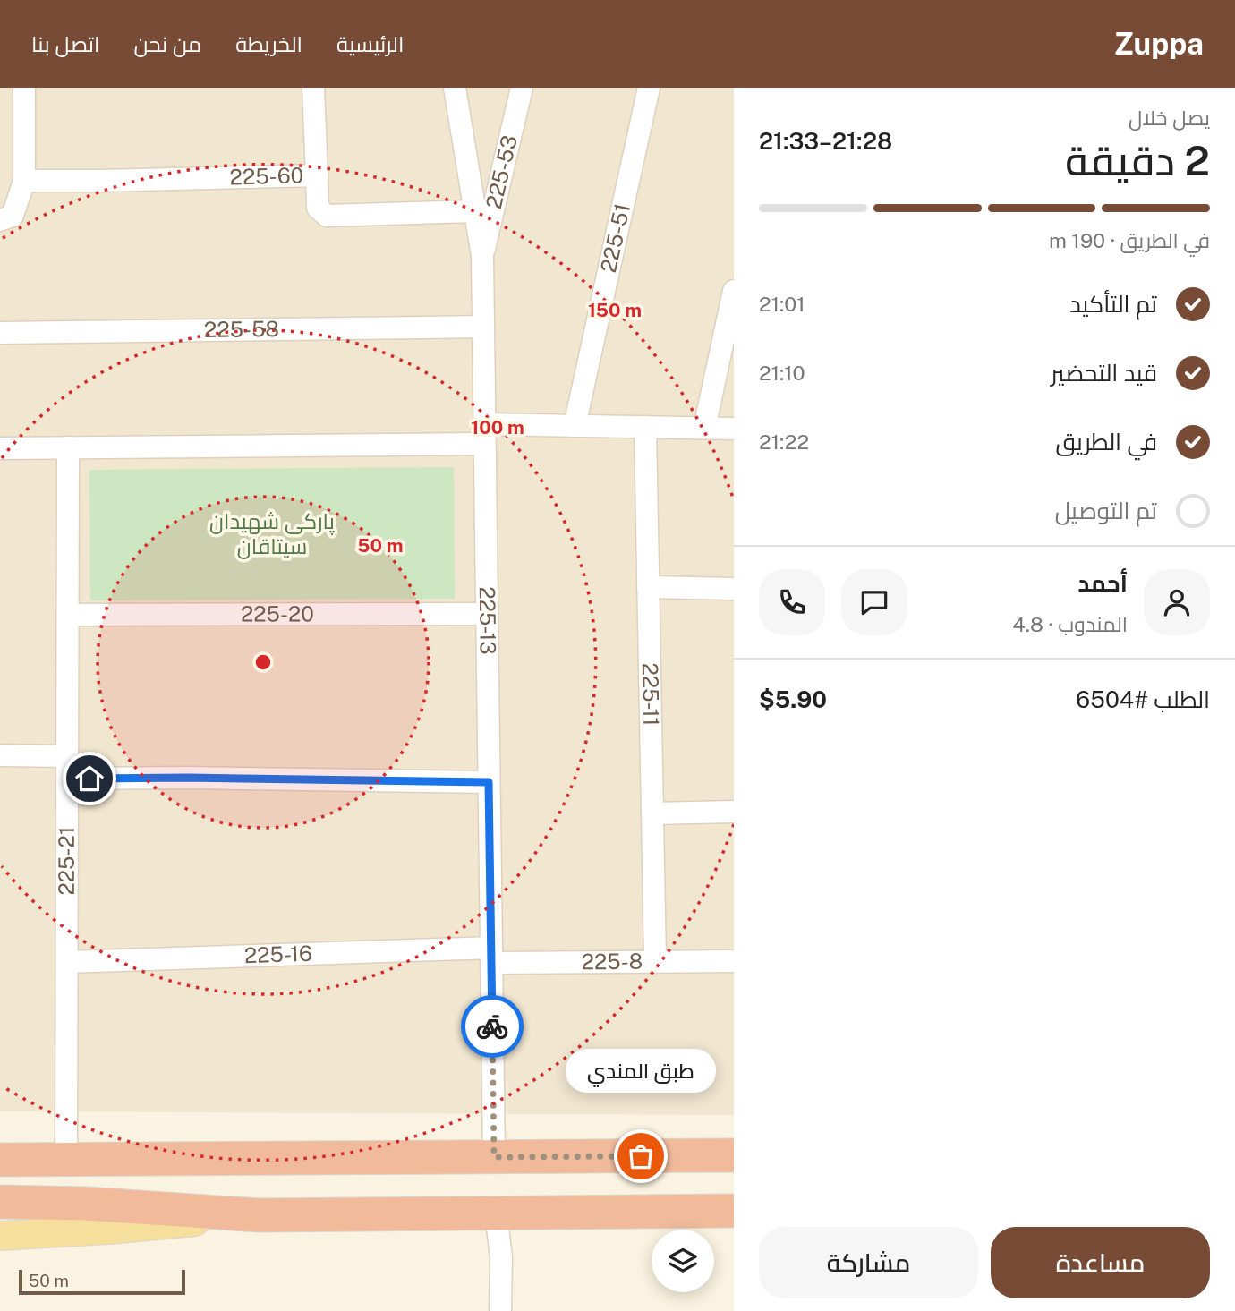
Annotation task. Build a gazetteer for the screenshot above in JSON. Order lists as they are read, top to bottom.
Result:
{
  "streets": {
    "street": [
      "225-53",
      "225-60",
      "225-51",
      "225-58",
      "225-20",
      "225-13",
      "225-11",
      "225-21",
      "225-16",
      "225-8"
    ]
  },
  "crossings": [
    ["225-53", "225-13"],
    ["225-60", "225-13"],
    ["225-58", "225-13"],
    ["225-20", "225-13"],
    ["225-20", "225-21"],
    ["225-13", "225-16"],
    ["225-13", "225-8"],
    ["225-11", "225-8"],
    ["225-21", "225-16"],
    ["225-16", "225-8"]
  ],
  "parks": ["پارکی شهیدان سیتاقان"],
  "places": ["طبق المندي"],
  "scale_bar": "50 m",
  "page": {
    "header": "Zuppa",
    "nav": [
      "الرئيسية",
      "الخريطة",
      "من نحن",
      "اتصل بنا"
    ],
    "heading": ["2 دقيقة", "يصل خلال", "21:28–21:33"],
    "panel": [
      "أحمد",
      "المندوب · 4.8",
      "الطلب #6504",
      "$5.90"
    ],
    "bar": "في الطريق · 190 m",
    "list": [
      ["تم التأكيد", "21:01"],
      ["قيد التحضير", "21:10"],
      ["في الطريق", "21:22"],
      "تم التوصيل"
    ],
    "bubble": "طبق المندي",
    "buttons": ["مساعدة", "مشاركة"],
    "scale": "50 m"
  },
  "rings": ["150 m", "100 m", "50 m"]
}
